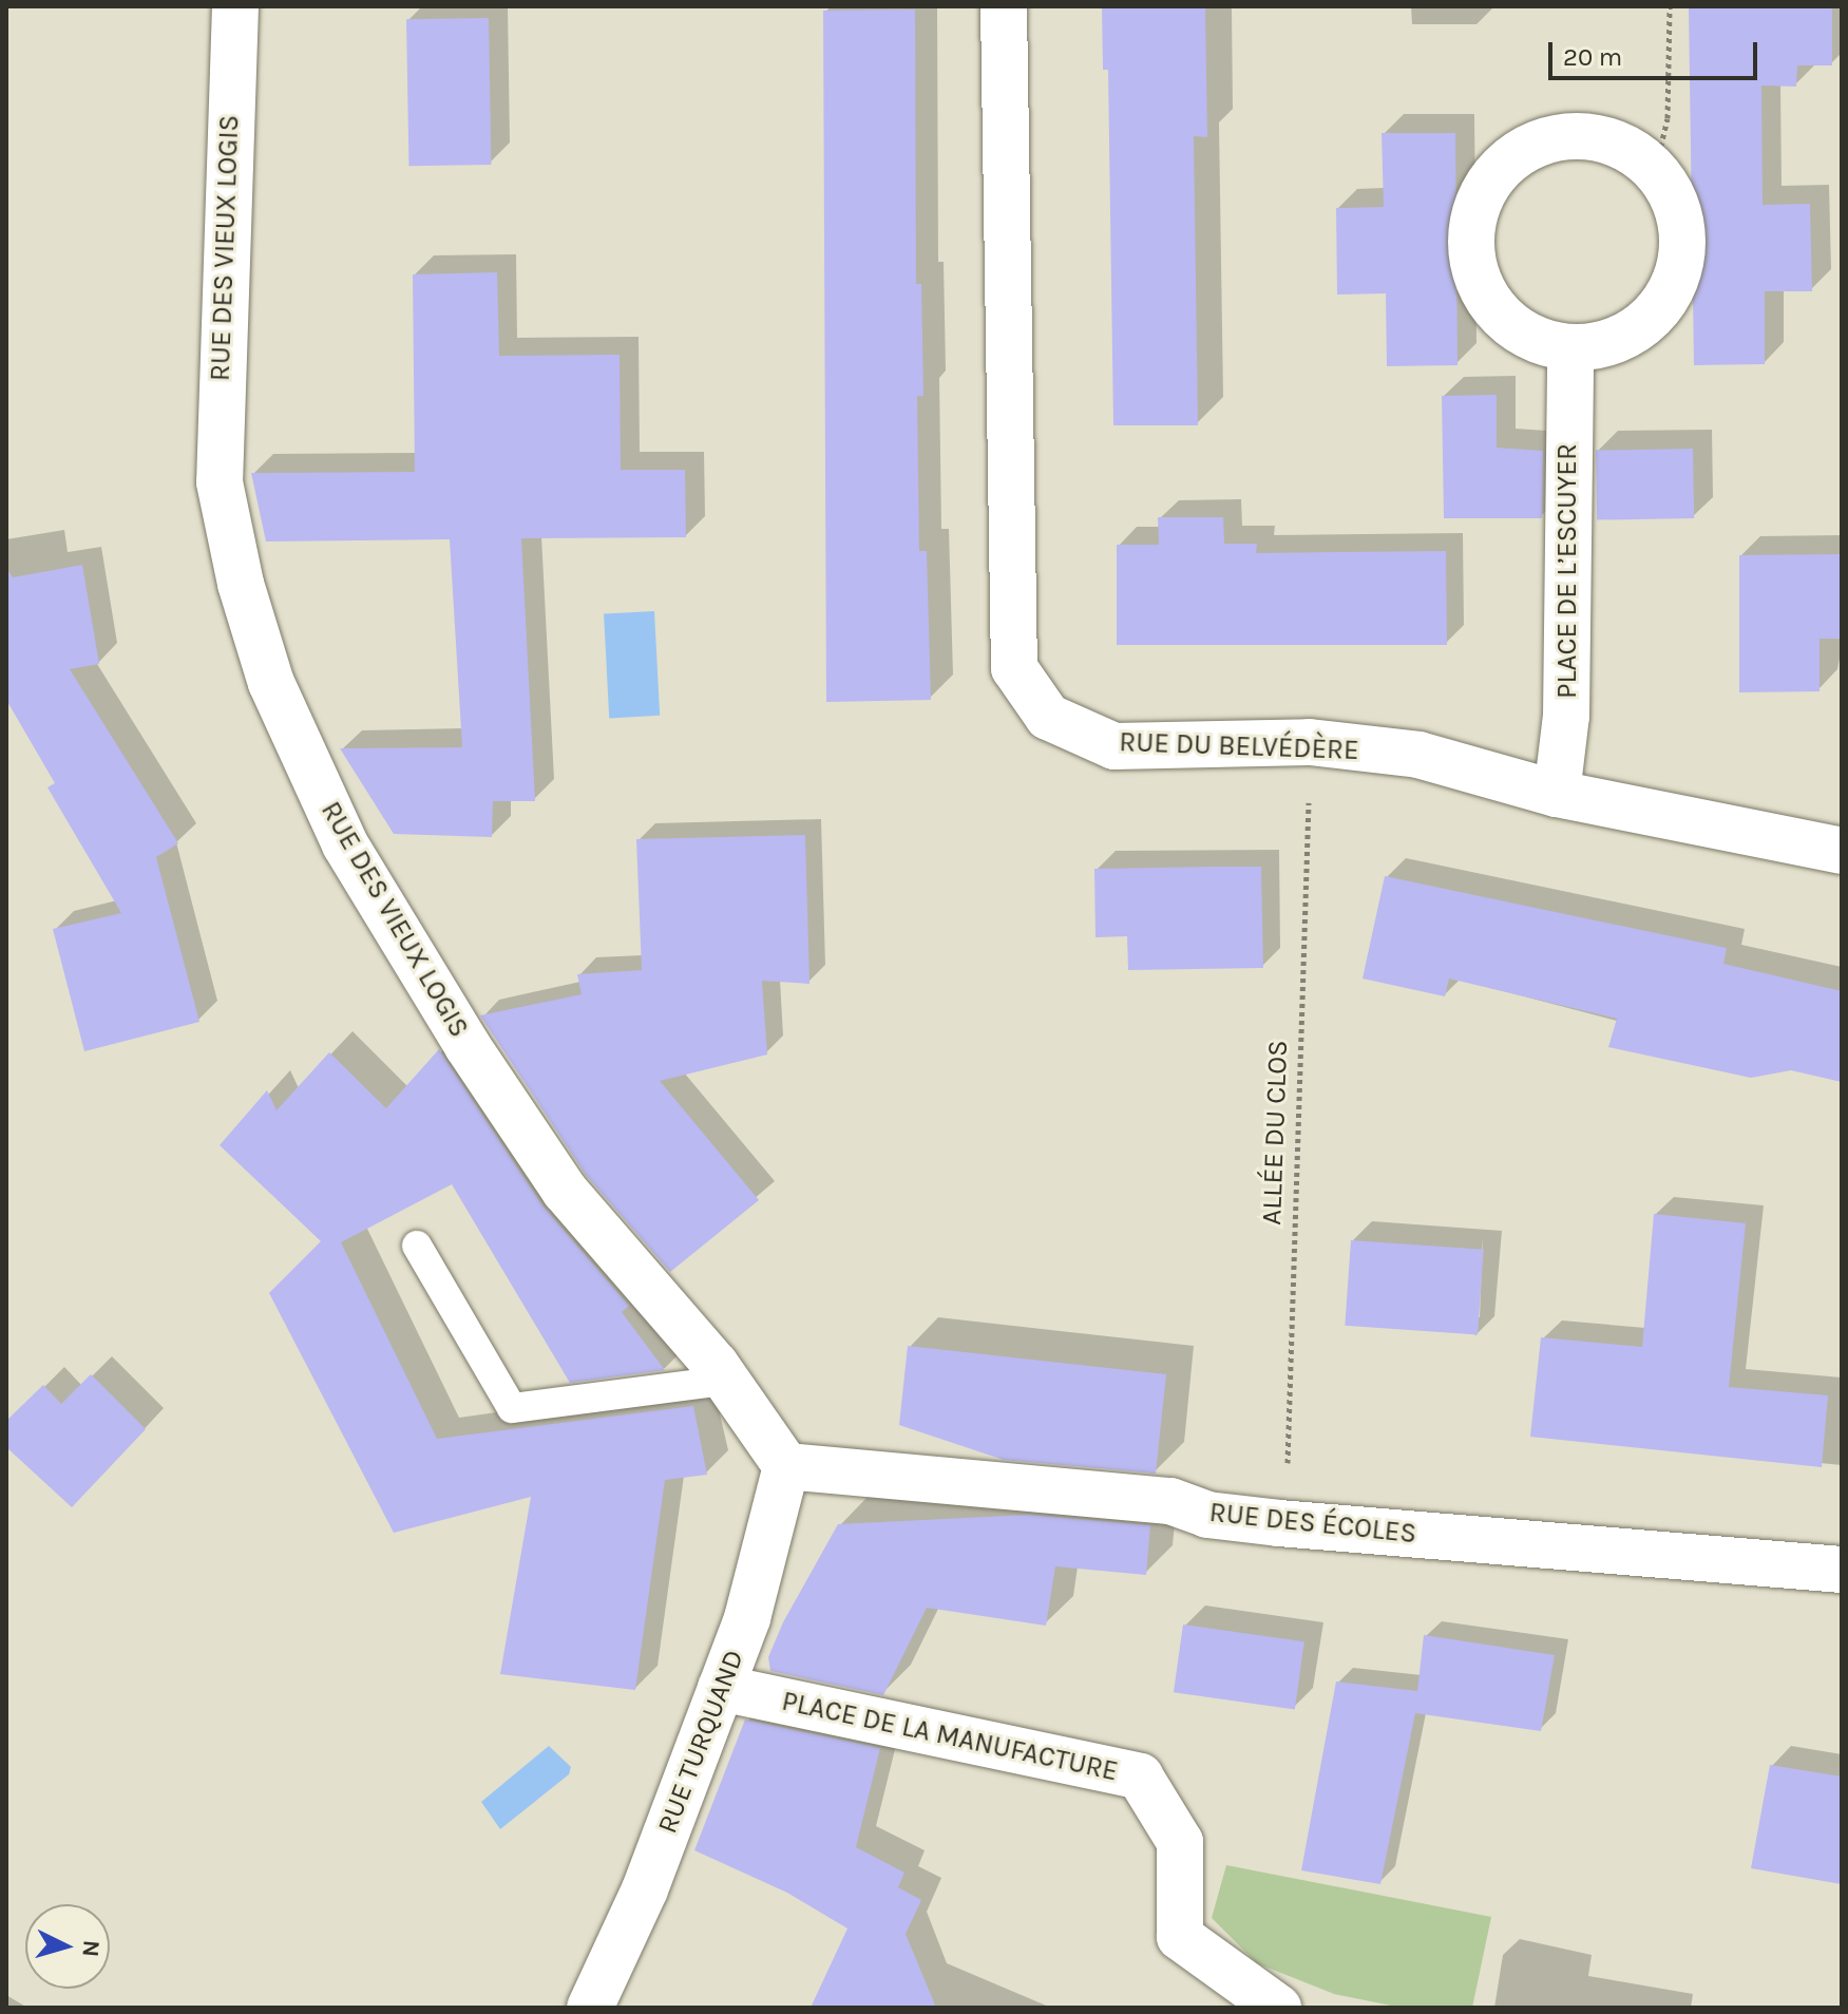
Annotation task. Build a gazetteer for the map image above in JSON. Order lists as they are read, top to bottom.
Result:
{
  "streets": {
    "street": [
      "RUE DES VIEUX LOGIS",
      "PLACE DE L’ESCUYER",
      "RUE DU BELVÉDÈRE",
      "RUE DES ÉCOLES",
      "PLACE DE LA MANUFACTURE",
      "RUE TURQUAND"
    ],
    "path": ["ALLÉE DU CLOS"]
  },
  "crossings": [
    ["RUE DES VIEUX LOGIS", "RUE DES ÉCOLES"],
    ["RUE DES VIEUX LOGIS", "RUE TURQUAND"],
    ["PLACE DE L’ESCUYER", "RUE DU BELVÉDÈRE"],
    ["RUE DU BELVÉDÈRE", "ALLÉE DU CLOS"],
    ["ALLÉE DU CLOS", "RUE DES ÉCOLES"],
    ["RUE DES ÉCOLES", "RUE TURQUAND"],
    ["PLACE DE LA MANUFACTURE", "RUE TURQUAND"]
  ],
  "scale_bar": "20 m",
  "north": "right"
}
